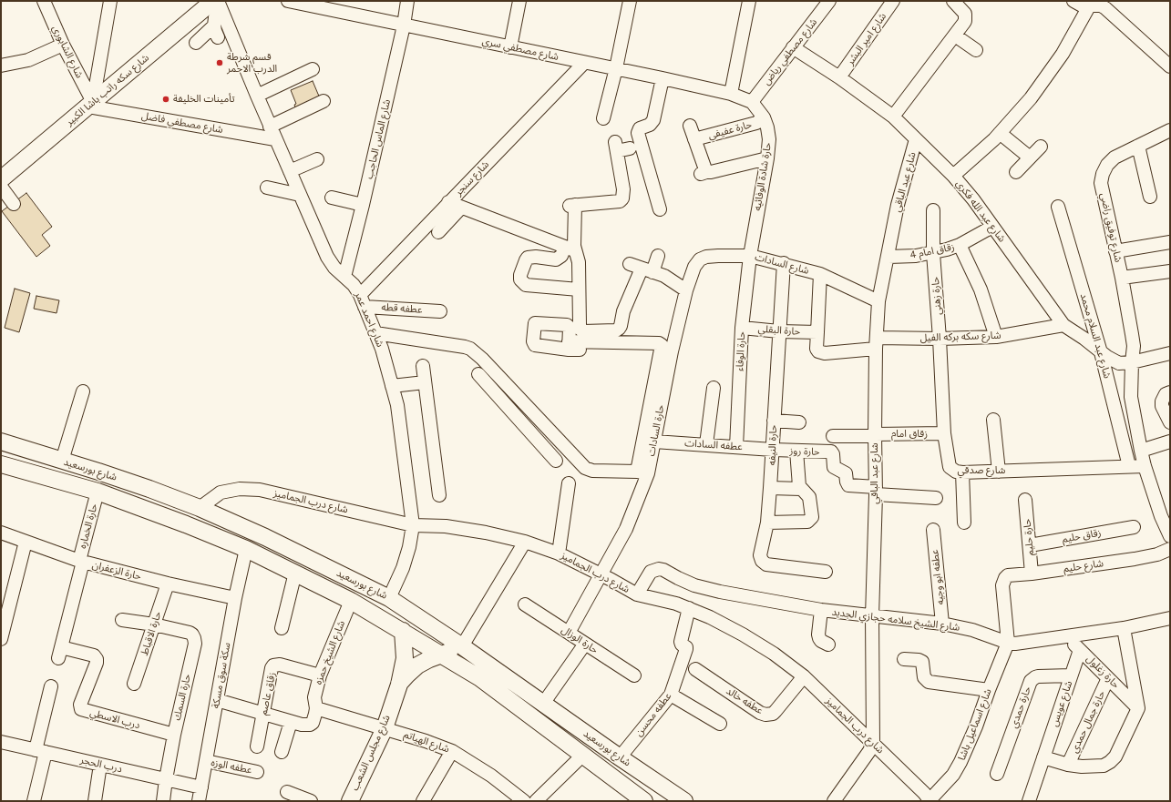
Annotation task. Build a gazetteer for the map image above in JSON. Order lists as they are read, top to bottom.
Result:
{
  "streets": {
    "main road": ["شارع سكه راتب باشا الكبير", "شارع بورسعيد", "شارع مجلس الشعب"],
    "street": [
      "شارع امير البشر",
      "شارع مصطفي سري",
      "شارع الشابوري",
      "شارع مصطفي رياض",
      "شارع مصطفي فاضل",
      "حارة عفيفي",
      "شارع الماس الحاجب",
      "حارة شادة الوفائيه",
      "شارع سنجر",
      "شارع عبد الباقي",
      "شارع عبد الله فكري",
      "شارع توفيق راضي",
      "زقاق امام 4",
      "شارع السادات",
      "حارة زهني",
      "عطفه قطه",
      "شارع احمد عمر",
      "حارة البقلي",
      "شارع عبد السلام محمد",
      "شارع سكه بركه الفيل",
      "حارة الوفاء",
      "حارة السادات",
      "زقاق امام",
      "عطفه السادات",
      "حارة النيفه",
      "حارة روز",
      "شارع صدقي",
      "شارع درب الجماميز",
      "حارة الخماره",
      "زقاق حليم",
      "حارة حليم",
      "شارع حليم",
      "حارة الزعفران",
      "عطفه ابو وجيه",
      "شارع الشيخ سلامه حجازي الجديد",
      "حارة الاقباط",
      "حارة الوزال",
      "شارع الشيخ حمزه",
      "حارة زغلول",
      "سكة سوق مسكة",
      "زقاق عاصم",
      "حارة السمك",
      "عطفه خالد",
      "شارع عويس",
      "حارة حمدي",
      "عطفه محسن",
      "درب الاسطي",
      "حارة جمال حمدي",
      "شارع اسماعيل باشا",
      "شارع الهياتم",
      "درب الحجر",
      "عطفه الوزه"
    ]
  },
  "crossings": [
    ["شارع امير البشر", "شارع عبد الله فكري"],
    ["شارع مصطفي سري", "شارع مصطفي رياض"],
    ["شارع مصطفي سري", "شارع الماس الحاجب"],
    ["شارع مصطفي سري", "حارة شادة الوفائيه"],
    ["شارع مصطفي سري", "شارع سنجر"],
    ["شارع الشابوري", "شارع سكه راتب باشا الكبير"],
    ["شارع الشابوري", "شارع مصطفي فاضل"],
    ["شارع مصطفي رياض", "حارة شادة الوفائيه"],
    ["شارع مصطفي رياض", "شارع عبد الله فكري"],
    ["شارع سكه راتب باشا الكبير", "شارع مصطفي فاضل"],
    ["شارع سكه راتب باشا الكبير", "شارع احمد عمر"],
    ["شارع مصطفي فاضل", "شارع احمد عمر"],
    ["حارة عفيفي", "حارة شادة الوفائيه"],
    ["شارع الماس الحاجب", "شارع احمد عمر"],
    ["حارة شادة الوفائيه", "شارع السادات"],
    ["حارة شادة الوفائيه", "حارة الوفاء"],
    ["شارع سنجر", "عطفه قطه"],
    ["شارع سنجر", "شارع احمد عمر"],
    ["شارع عبد الباقي", "شارع عبد الله فكري"],
    ["شارع عبد الباقي", "زقاق امام 4"],
    ["شارع عبد الباقي", "شارع السادات"],
    ["شارع عبد الباقي", "شارع سكه بركه الفيل"],
    ["شارع عبد الباقي", "زقاق امام"],
    ["شارع عبد الباقي", "حارة روز"],
    ["شارع عبد الباقي", "شارع درب الجماميز"],
    ["شارع عبد الباقي", "شارع الشيخ سلامه حجازي الجديد"],
    ["شارع عبد الله فكري", "زقاق امام 4"],
    ["شارع عبد الله فكري", "شارع سكه بركه الفيل"],
    ["شارع توفيق راضي", "شارع صدقي"],
    ["زقاق امام 4", "حارة زهني"],
    ["شارع السادات", "حارة الوفاء"],
    ["شارع السادات", "حارة السادات"],
    ["شارع السادات", "حارة النيفه"],
    ["حارة زهني", "شارع سكه بركه الفيل"],
    ["حارة زهني", "شارع صدقي"],
    ["عطفه قطه", "شارع احمد عمر"],
    ["شارع احمد عمر", "شارع بورسعيد"],
    ["شارع احمد عمر", "شارع درب الجماميز"],
    ["حارة البقلي", "شارع سكه بركه الفيل"],
    ["حارة البقلي", "حارة الوفاء"],
    ["حارة البقلي", "حارة النيفه"],
    ["شارع عبد السلام محمد", "شارع صدقي"],
    ["شارع سكه بركه الفيل", "شارع صدقي"],
    ["حارة الوفاء", "عطفه السادات"],
    ["حارة السادات", "عطفه السادات"],
    ["حارة السادات", "شارع درب الجماميز"],
    ["حارة السادات", "حارة الوزال"],
    ["زقاق امام", "شارع صدقي"],
    ["عطفه السادات", "حارة النيفه"],
    ["عطفه السادات", "حارة روز"],
    ["حارة النيفه", "حارة روز"],
    ["شارع بورسعيد", "شارع درب الجماميز"],
    ["شارع بورسعيد", "حارة الخماره"],
    ["شارع بورسعيد", "شارع الشيخ حمزه"],
    ["شارع بورسعيد", "سكة سوق مسكة"],
    ["شارع بورسعيد", "عطفه محسن"],
    ["شارع بورسعيد", "شارع مجلس الشعب"],
    ["شارع درب الجماميز", "شارع الشيخ سلامه حجازي الجديد"],
    ["شارع درب الجماميز", "عطفه خالد"],
    ["شارع درب الجماميز", "عطفه محسن"],
    ["شارع درب الجماميز", "شارع اسماعيل باشا"],
    ["حارة الخماره", "حارة الزعفران"],
    ["حارة الخماره", "درب الاسطي"],
    ["زقاق حليم", "حارة حليم"],
    ["حارة حليم", "شارع حليم"],
    ["شارع حليم", "شارع الشيخ سلامه حجازي الجديد"],
    ["شارع حليم", "شارع اسماعيل باشا"],
    ["حارة الزعفران", "حارة الاقباط"],
    ["حارة الزعفران", "سكة سوق مسكة"],
    ["حارة الزعفران", "درب الاسطي"],
    ["عطفه ابو وجيه", "شارع الشيخ سلامه حجازي الجديد"],
    ["شارع الشيخ سلامه حجازي الجديد", "حارة زغلول"],
    ["شارع الشيخ سلامه حجازي الجديد", "شارع اسماعيل باشا"],
    ["حارة الاقباط", "حارة السمك"],
    ["شارع الشيخ حمزه", "زقاق عاصم"],
    ["شارع الشيخ حمزه", "شارع الهياتم"],
    ["حارة زغلول", "شارع عويس"],
    ["حارة زغلول", "حارة جمال حمدي"],
    ["سكة سوق مسكة", "درب الحجر"],
    ["سكة سوق مسكة", "عطفه الوزه"],
    ["حارة السمك", "درب الاسطي"],
    ["حارة السمك", "درب الحجر"],
    ["شارع عويس", "حارة حمدي"],
    ["شارع الهياتم", "شارع مجلس الشعب"]
  ],
  "places": ["قسم شرطة الدرب الاحمر", "تأمينات الخليفة"]
}
